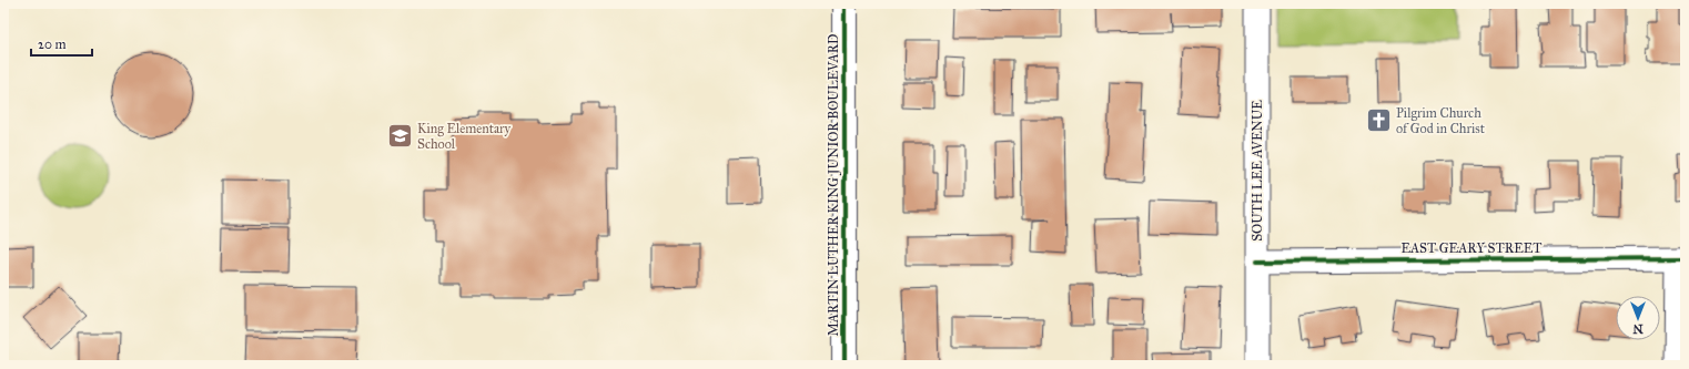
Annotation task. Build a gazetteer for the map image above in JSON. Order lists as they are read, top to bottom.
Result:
{
  "streets": {
    "street": ["SOUTH LEE AVENUE", "MARTIN LUTHER KING JUNIOR BOULEVARD", "EAST GEARY STREET"]
  },
  "crossings": [
    ["SOUTH LEE AVENUE", "EAST GEARY STREET"]
  ],
  "places": {
    "church": ["Pilgrim Church of God in Christ"],
    "school or university": ["King Elementary School"]
  },
  "scale_bar": "20 m",
  "north": "bottom"
}
